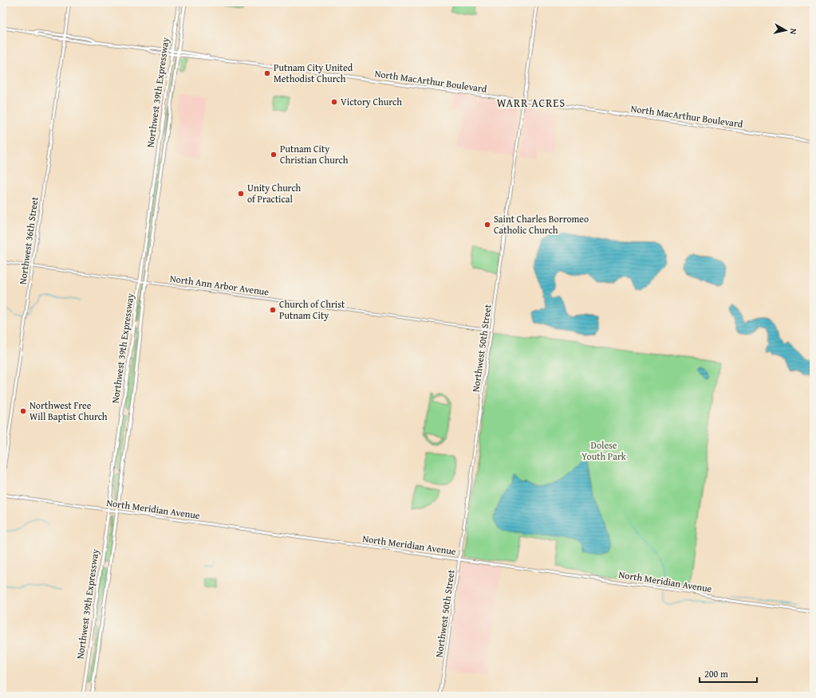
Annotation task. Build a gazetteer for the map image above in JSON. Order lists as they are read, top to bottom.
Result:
{
  "streets": {
    "highway": ["Northwest 39th Expressway"],
    "main road": [
      "North MacArthur Boulevard",
      "Northwest 36th Street",
      "Northwest 50th Street",
      "North Meridian Avenue"
    ],
    "street": ["North Ann Arbor Avenue"]
  },
  "crossings": [
    ["North MacArthur Boulevard", "Northwest 39th Expressway"],
    ["North MacArthur Boulevard", "Northwest 36th Street"],
    ["North MacArthur Boulevard", "Northwest 50th Street"],
    ["Northwest 39th Expressway", "North Ann Arbor Avenue"],
    ["Northwest 39th Expressway", "North Meridian Avenue"],
    ["Northwest 36th Street", "North Ann Arbor Avenue"],
    ["North Ann Arbor Avenue", "Northwest 50th Street"],
    ["Northwest 50th Street", "North Meridian Avenue"]
  ],
  "districts": ["WARR ACRES"],
  "parks": ["Dolese Youth Park"],
  "places": [
    "Putnam City United Methodist Church",
    "Victory Church",
    "Putnam City Christian Church",
    "Unity Church of Practical",
    "Saint Charles Borromeo Catholic Church",
    "Church of Christ Putnam City",
    "Northwest Free Will Baptist Church"
  ],
  "scale_bar": "200 m",
  "north": "right"
}
